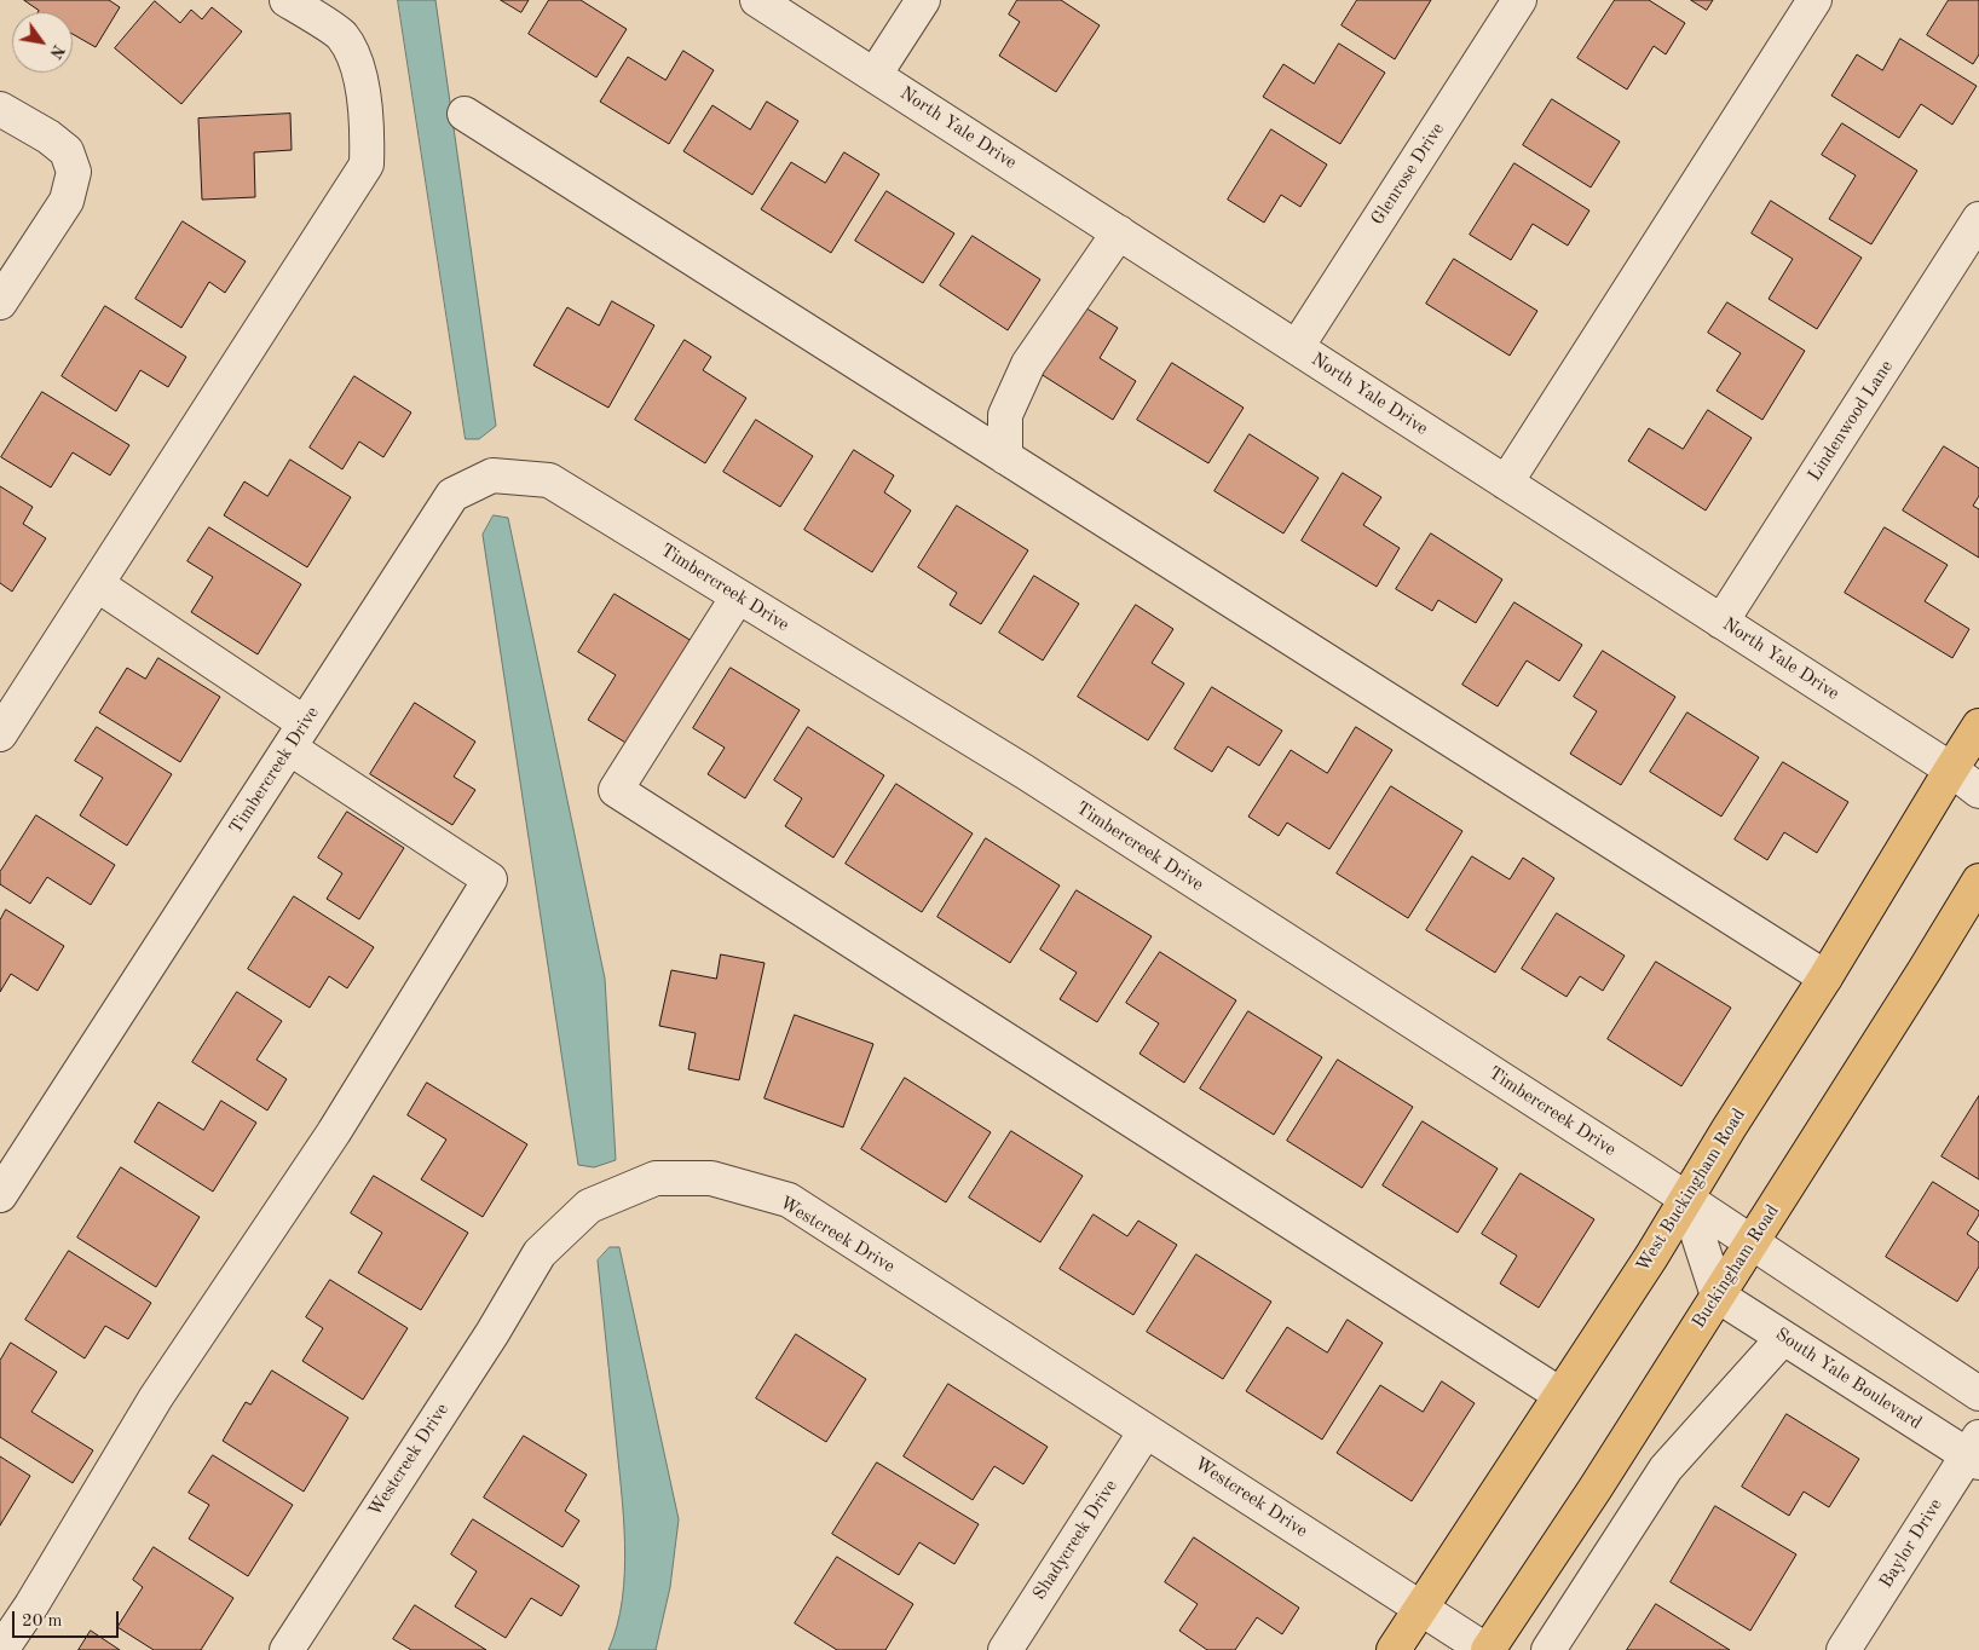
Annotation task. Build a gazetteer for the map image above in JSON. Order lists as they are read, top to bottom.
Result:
{
  "streets": {
    "main road": ["West Buckingham Road", "Buckingham Road"],
    "street": [
      "North Yale Drive",
      "Glenrose Drive",
      "Lindenwood Lane",
      "Timbercreek Drive",
      "Westcreek Drive",
      "South Yale Boulevard",
      "Shadycreek Drive",
      "Baylor Drive"
    ]
  },
  "crossings": [
    ["North Yale Drive", "Glenrose Drive"],
    ["North Yale Drive", "Lindenwood Lane"],
    ["North Yale Drive", "West Buckingham Road"],
    ["Timbercreek Drive", "West Buckingham Road"],
    ["Timbercreek Drive", "Buckingham Road"],
    ["West Buckingham Road", "Westcreek Drive"],
    ["Westcreek Drive", "Buckingham Road"],
    ["Westcreek Drive", "Shadycreek Drive"],
    ["Buckingham Road", "South Yale Boulevard"],
    ["South Yale Boulevard", "Baylor Drive"]
  ],
  "scale_bar": "20 m",
  "north": "bottom right"
}
